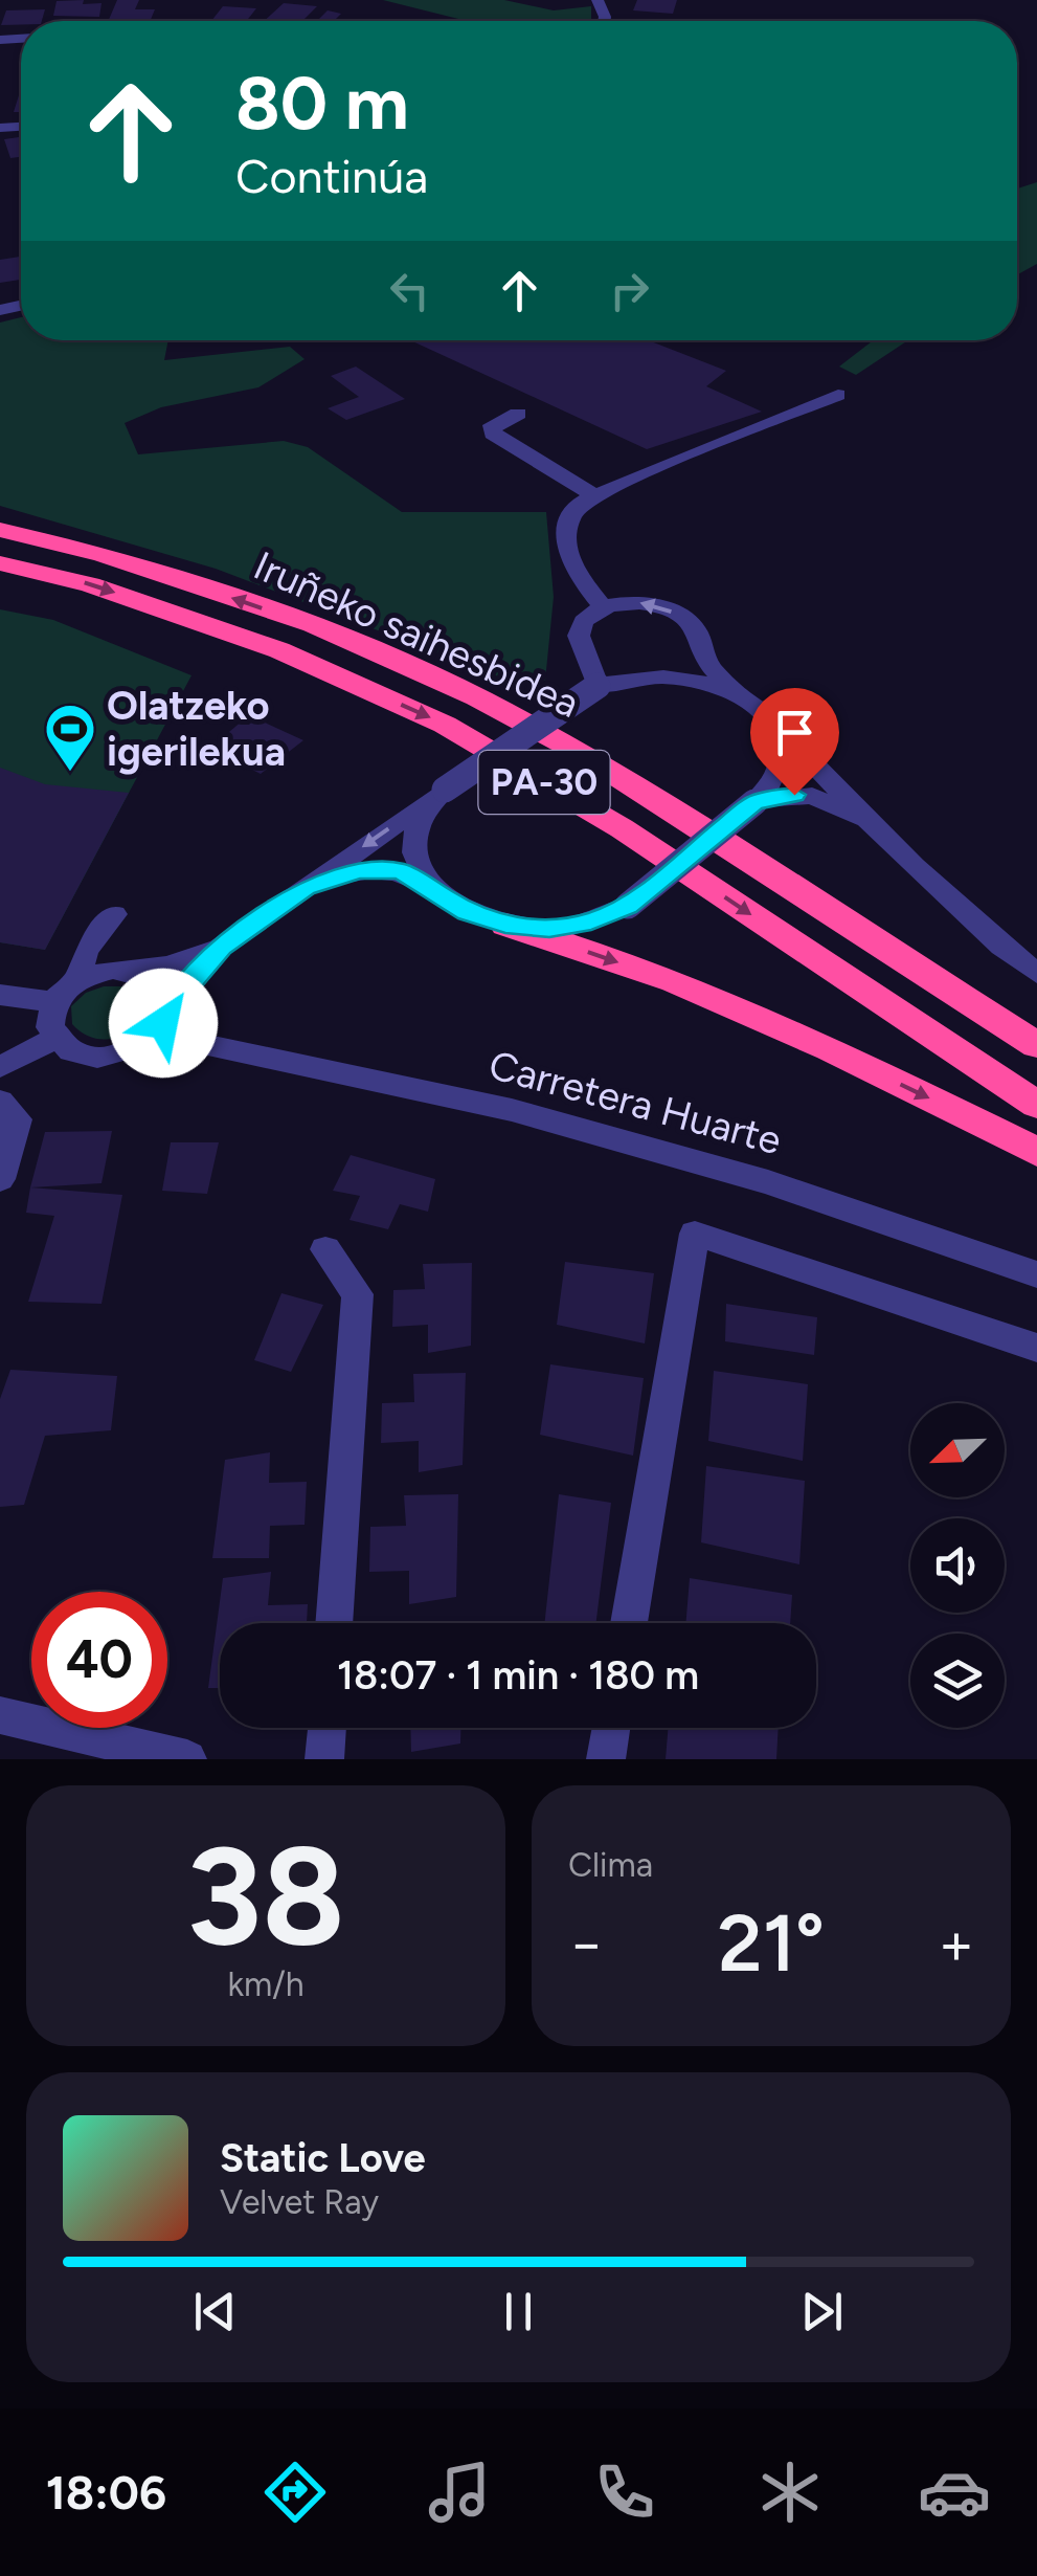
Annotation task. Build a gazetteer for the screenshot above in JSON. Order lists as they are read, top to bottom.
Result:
{
  "streets": {
    "highway": ["Iruñeko saihesbidea", "PA-30"],
    "street": ["Carretera Huarte"]
  },
  "places": {
    "sports": ["Olatzeko igerilekua"]
  },
  "north": "bottom left",
  "page": {
    "turn": ["80 m", "Continúa"],
    "limit": "40",
    "trip": "18:07 · 1 min · 180 m",
    "tile": [
      ["38", "km/h"],
      "Clima"
    ],
    "heat": ["−", "21°", "+"],
    "song": ["Static Love", "Velvet Ray"],
    "tabs": "18:06"
  }
}
